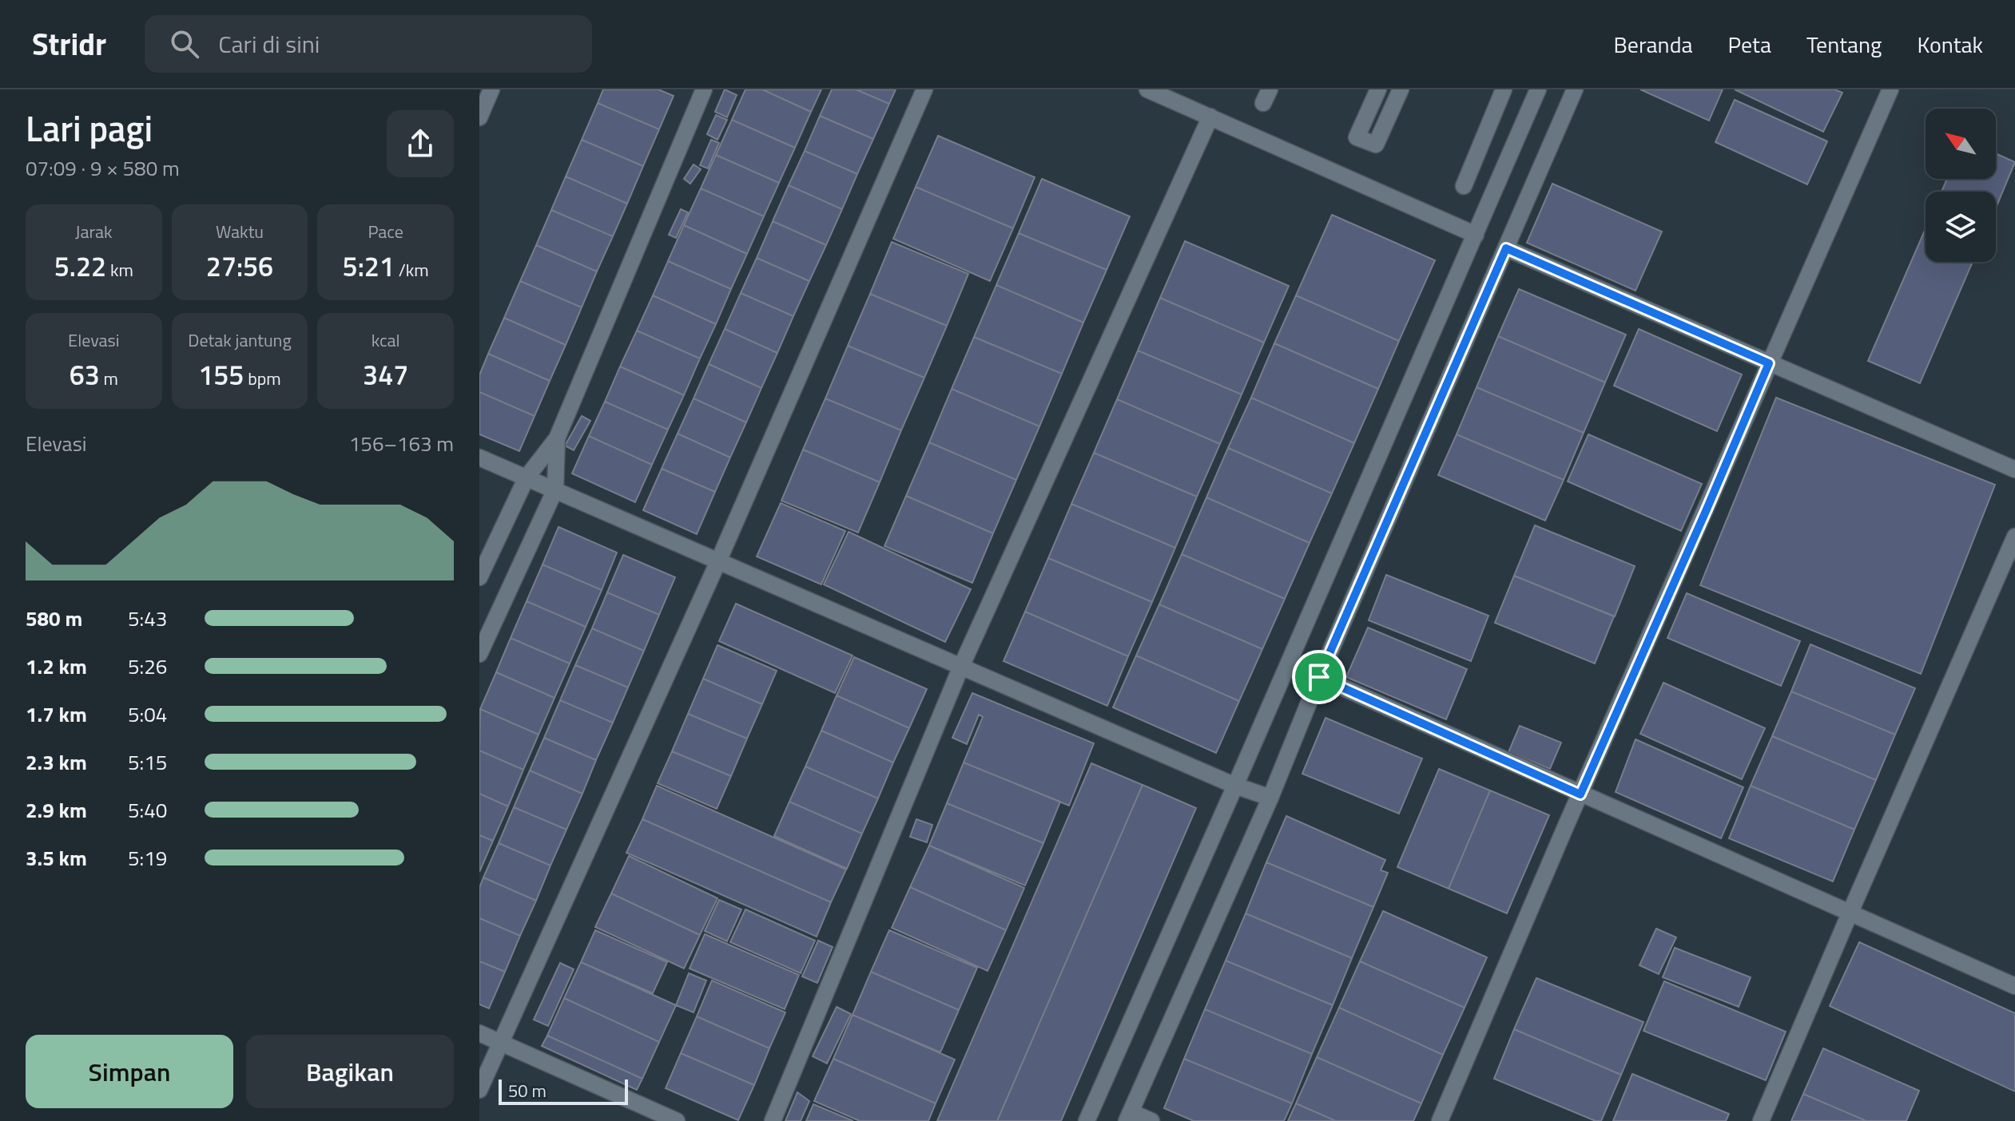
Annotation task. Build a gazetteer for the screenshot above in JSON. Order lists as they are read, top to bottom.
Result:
{
  "scale_bar": "50 m",
  "north": "top left",
  "page": {
    "header": "Stridr",
    "search": "Cari di sini",
    "nav": [
      "Beranda",
      "Peta",
      "Tentang",
      "Kontak"
    ],
    "heading": ["Lari pagi", "07:09 · 9 × 580 m"],
    "stats": [
      ["Jarak", "5.22 km"],
      ["Waktu", "27:56"],
      ["Pace", "5:21 /km"],
      ["Elevasi", "63 m"],
      ["Detak jantung", "155 bpm"],
      ["kcal", "347"]
    ],
    "chart": ["Elevasi", "156–163 m"],
    "list": [
      {
        "name": "580 m",
        "note": "5:43"
      },
      {
        "name": "1.2 km",
        "note": "5:26"
      },
      {
        "name": "1.7 km",
        "note": "5:04"
      },
      {
        "name": "2.3 km",
        "note": "5:15"
      },
      {
        "name": "2.9 km",
        "note": "5:40"
      },
      {
        "name": "3.5 km",
        "note": "5:19"
      }
    ],
    "buttons": ["Simpan", "Bagikan"],
    "scale": "50 m"
  }
}
